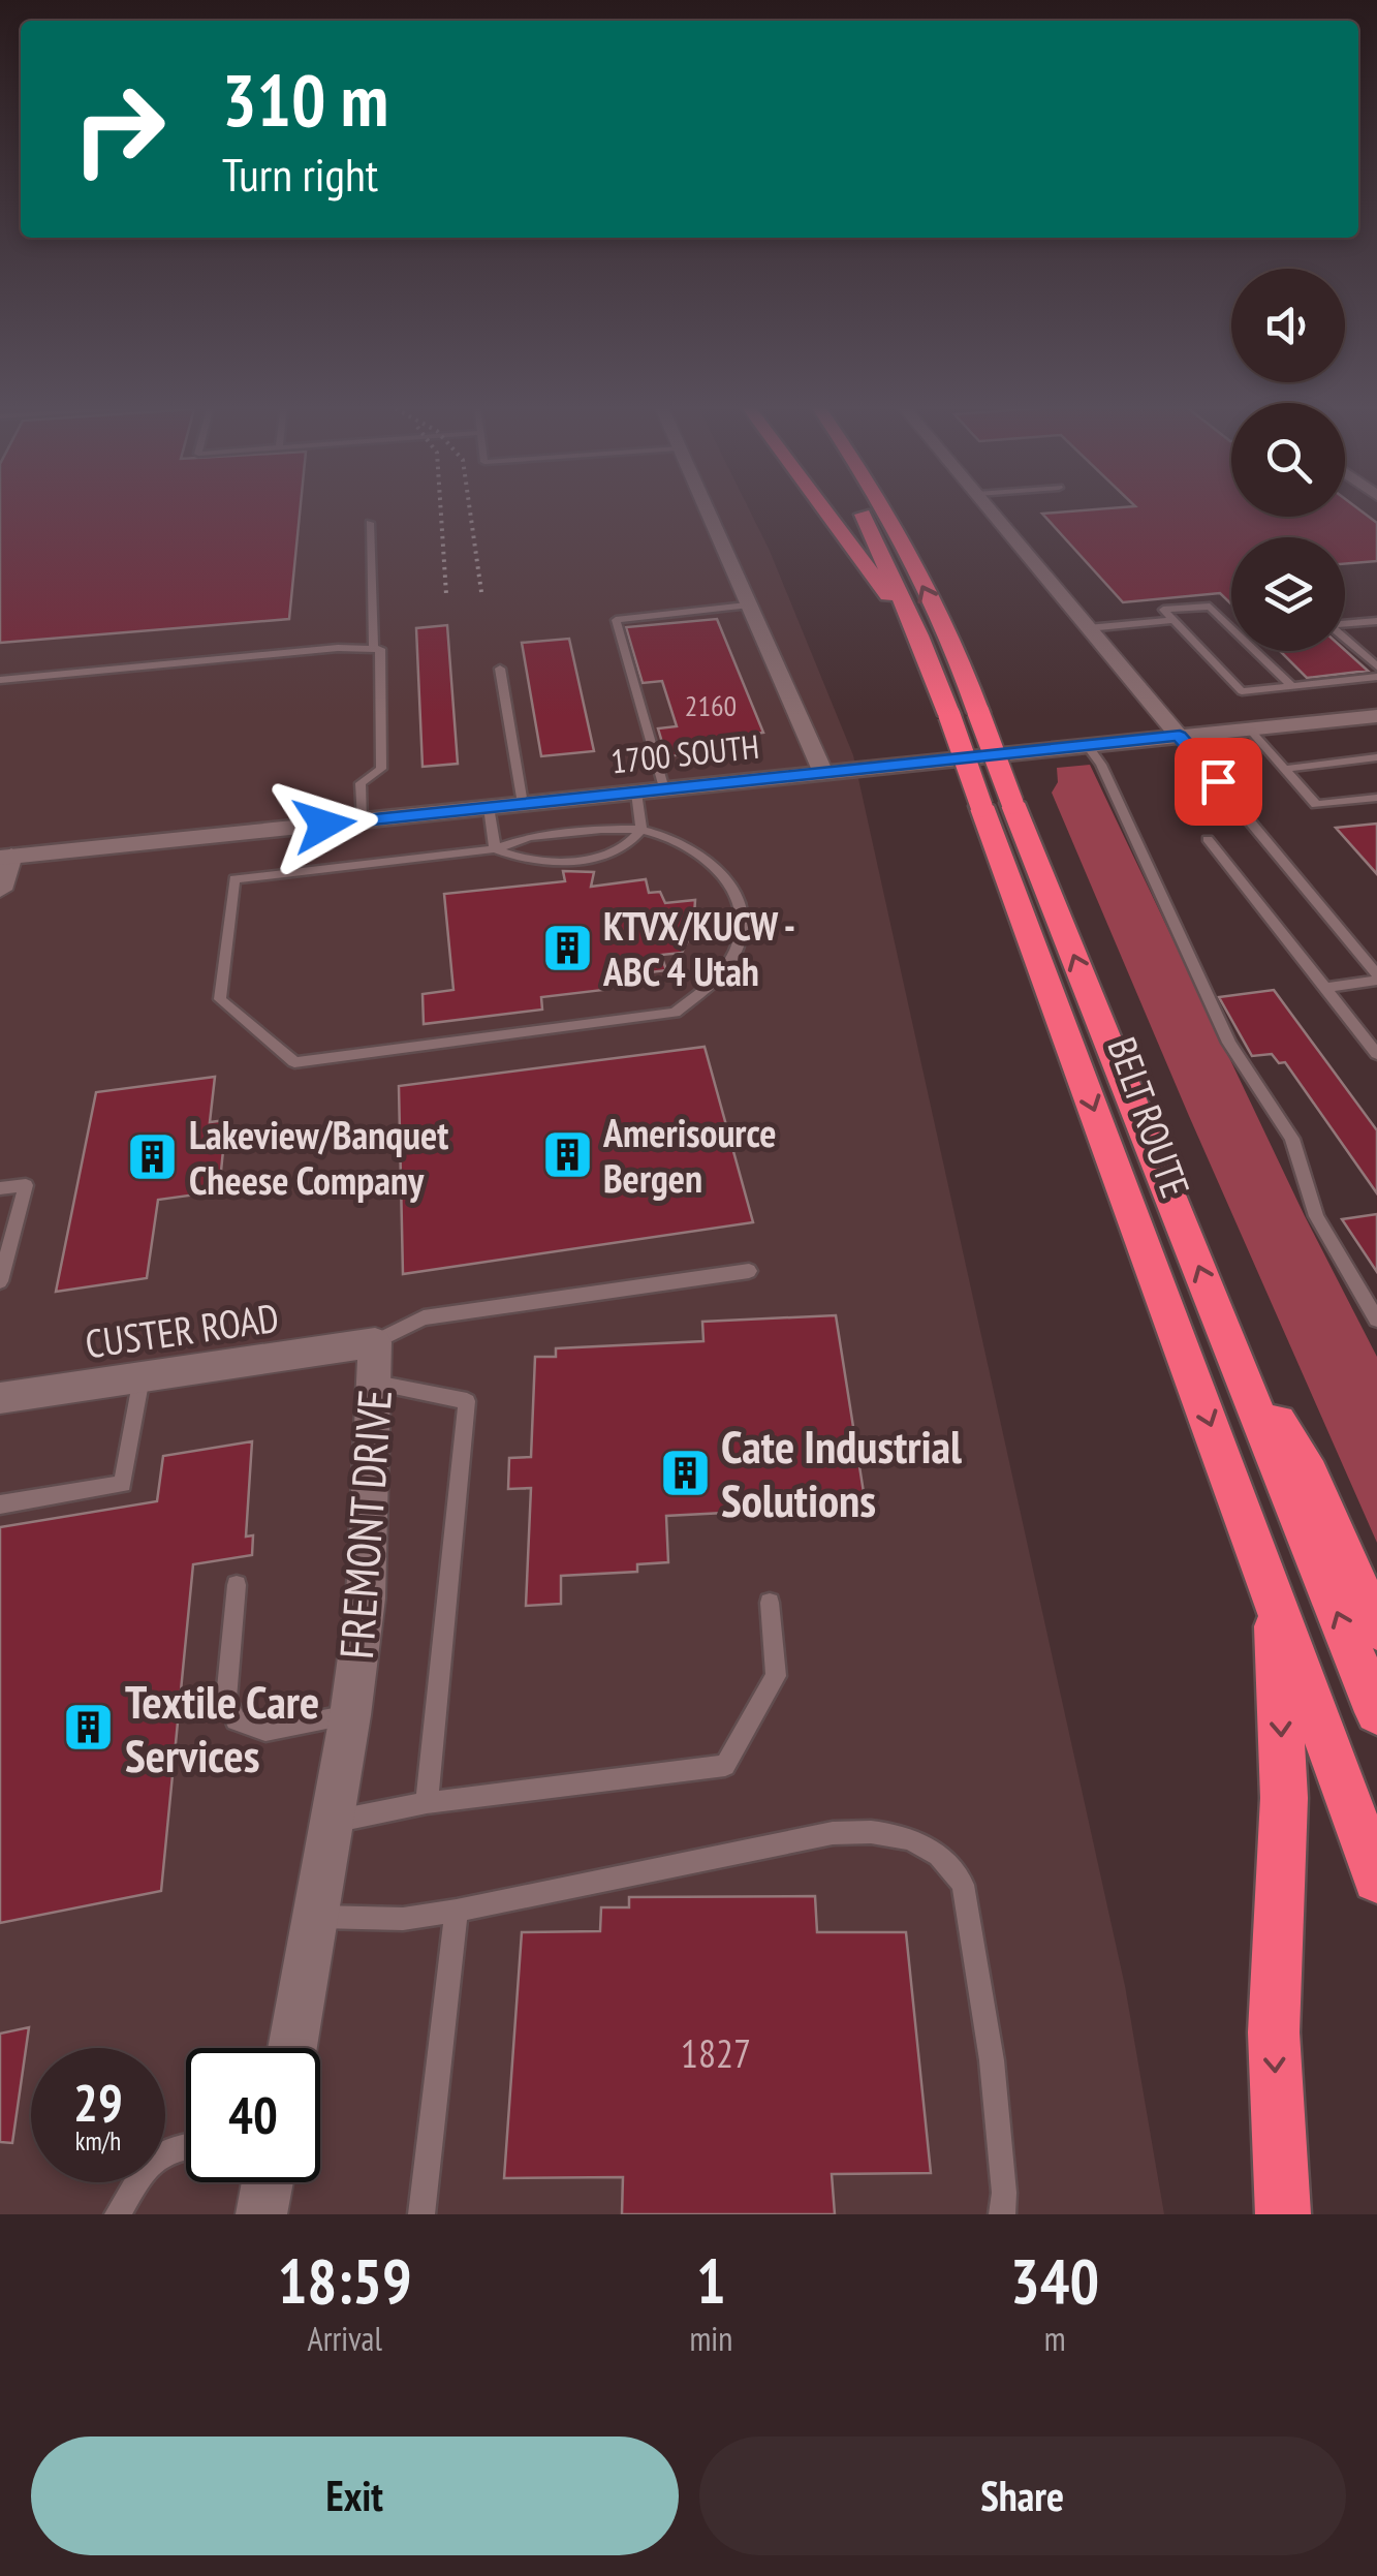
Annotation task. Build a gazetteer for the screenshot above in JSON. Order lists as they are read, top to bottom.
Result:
{
  "streets": {
    "highway": ["BELT ROUTE"],
    "street": ["1700 SOUTH", "CUSTER ROAD", "FREMONT DRIVE"]
  },
  "crossings": [
    ["CUSTER ROAD", "FREMONT DRIVE"]
  ],
  "places": {
    "building": [
      "KTVX/KUCW - ABC 4 Utah",
      "Amerisource Bergen",
      "Lakeview/Banquet Cheese Company",
      "Cate Industrial Solutions",
      "Textile Care Services"
    ]
  },
  "house_numbers": ["2160", "1827"],
  "page": {
    "turn": ["310 m", "Turn right"],
    "speed": "29 km/h",
    "limit": "40",
    "eta": [
      "18:59",
      "Arrival",
      "1",
      "min",
      "340",
      "m"
    ],
    "buttons": ["Exit", "Share"]
  }
}
